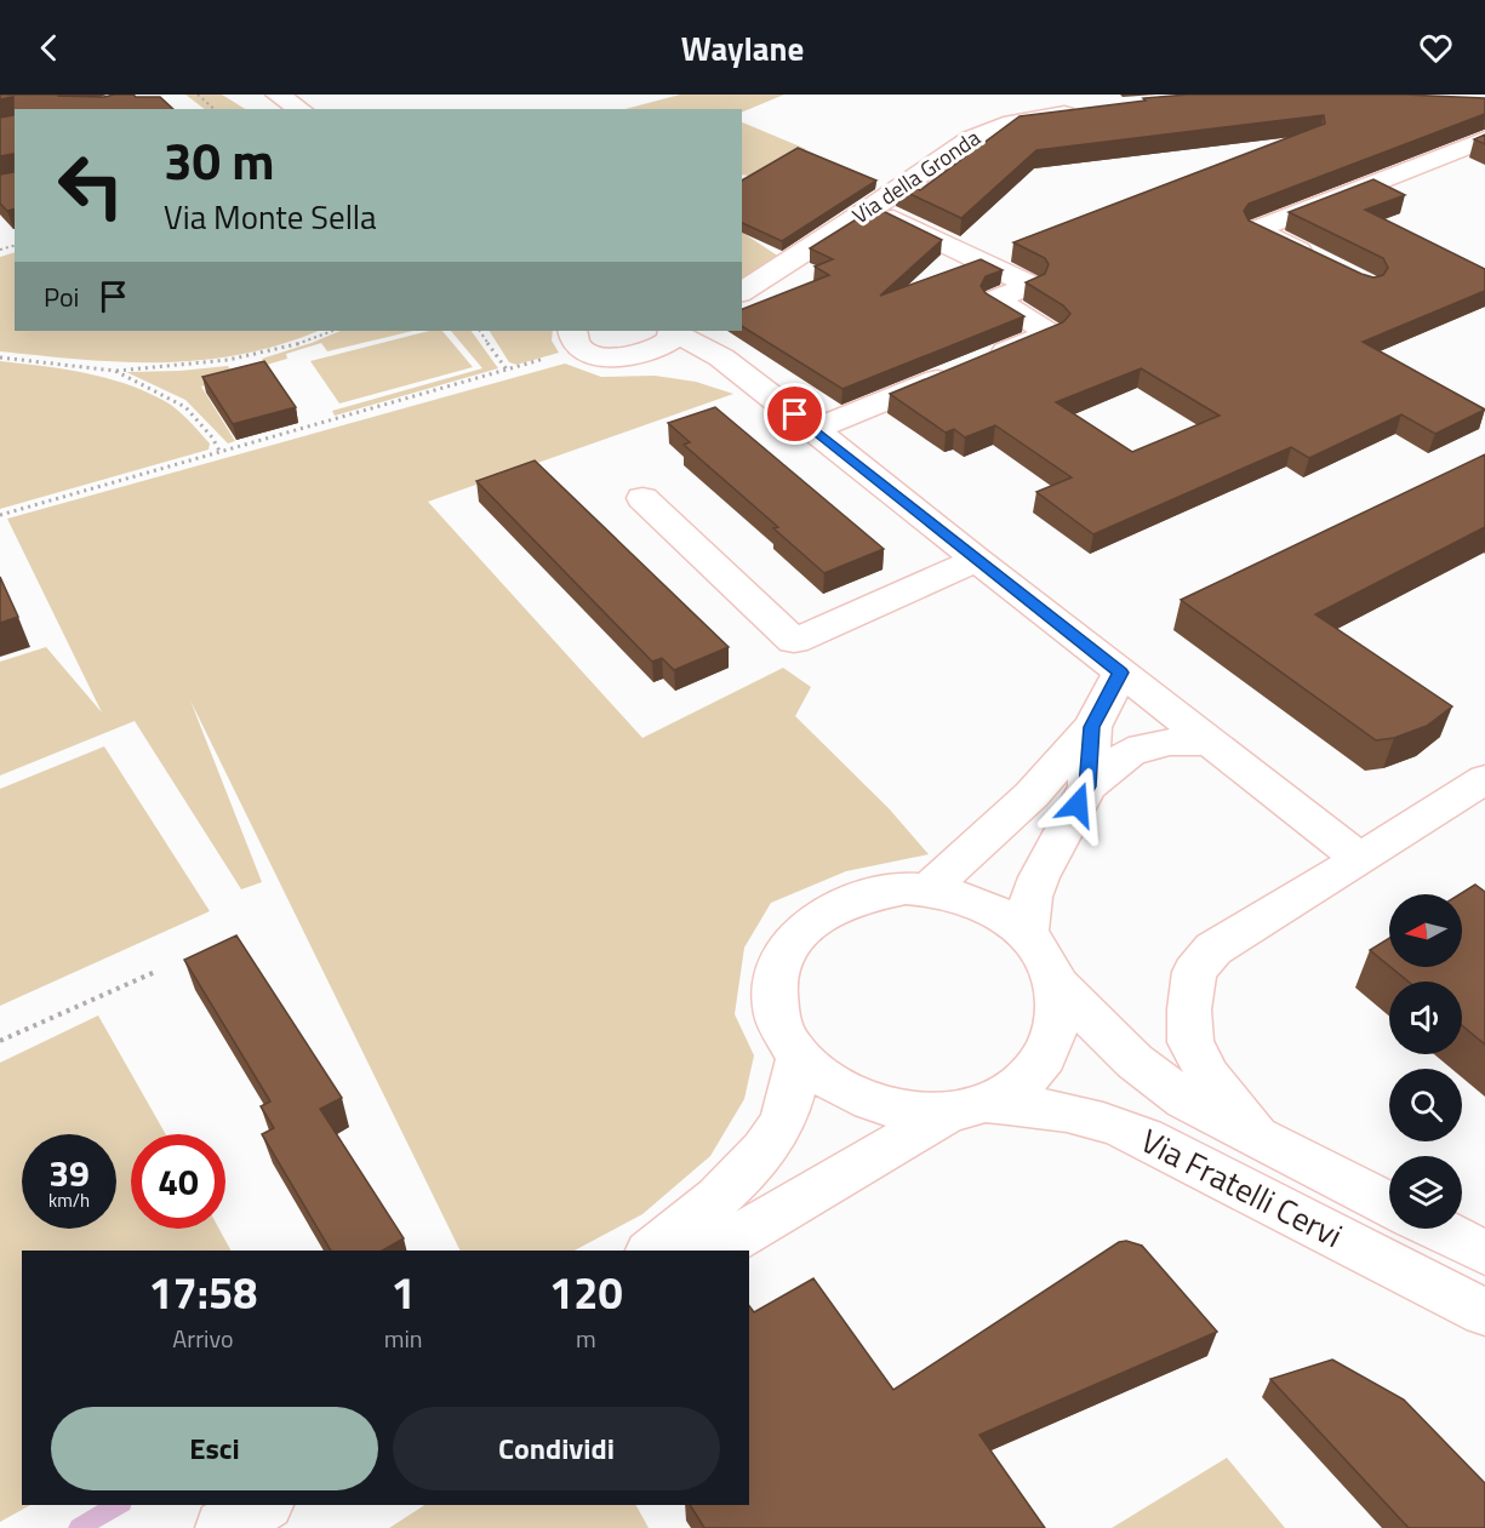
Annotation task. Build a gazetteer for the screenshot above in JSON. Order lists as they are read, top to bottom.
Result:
{
  "streets": {
    "street": ["Via della Gronda", "Via Fratelli Cervi"]
  },
  "north": "left",
  "page": {
    "header": "Waylane",
    "turn": ["30 m", "Via Monte Sella"],
    "then": "Poi",
    "speed": "39 km/h",
    "limit": "40",
    "eta": [
      "17:58",
      "Arrivo",
      "1",
      "min",
      "120",
      "m"
    ],
    "buttons": ["Esci", "Condividi"]
  }
}
